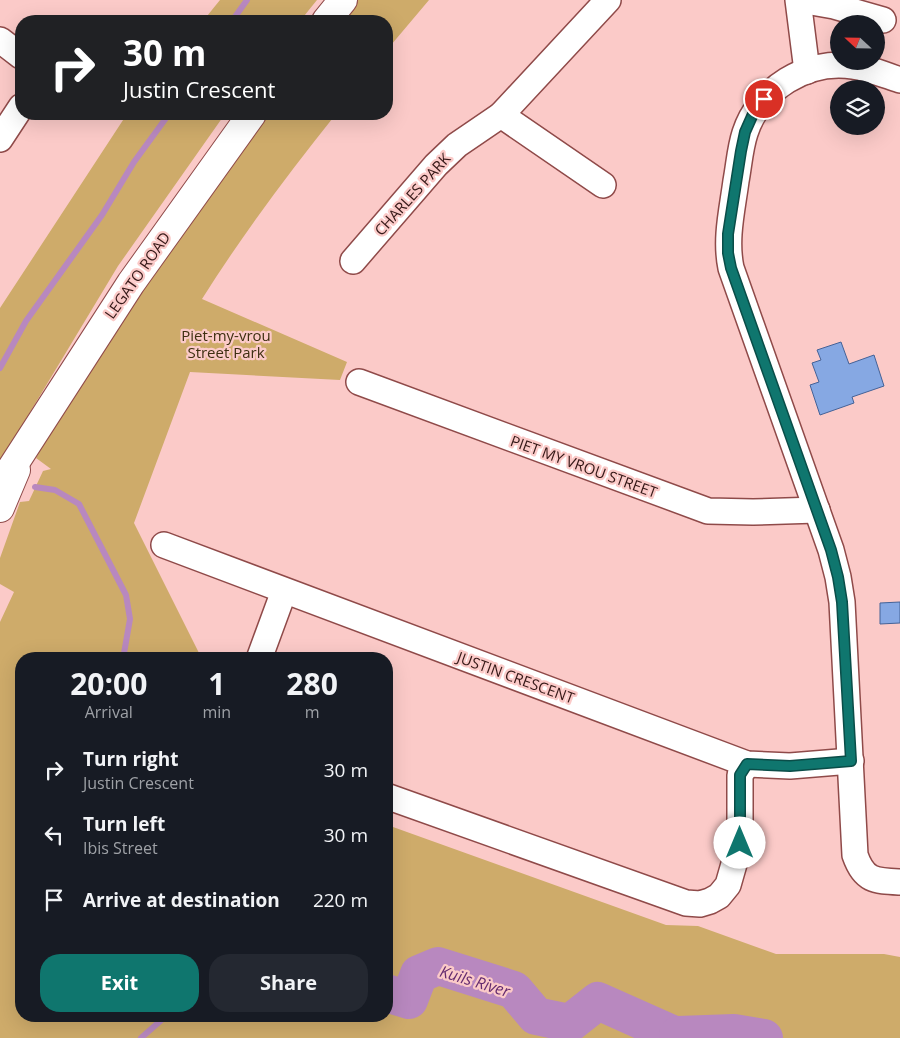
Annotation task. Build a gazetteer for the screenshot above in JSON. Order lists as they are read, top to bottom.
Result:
{
  "streets": {
    "street": [
      "CHARLES PARK",
      "LEGATO ROAD",
      "PIET MY VROU STREET",
      "JUSTIN CRESCENT"
    ]
  },
  "water": ["Kuils River"],
  "parks": ["Piet-my-vrou Street Park"],
  "north": "left",
  "page": {
    "turn": ["30 m", "Justin Crescent"],
    "eta": [
      "20:00",
      "Arrival",
      "1",
      "min",
      "280",
      "m"
    ],
    "list": [
      {
        "name": "Turn right",
        "note": "Justin Crescent",
        "value": "30 m"
      },
      {
        "name": "Turn left",
        "note": "Ibis Street",
        "value": "30 m"
      },
      {
        "name": "Arrive at destination",
        "value": "220 m"
      }
    ],
    "buttons": ["Exit", "Share"]
  }
}
